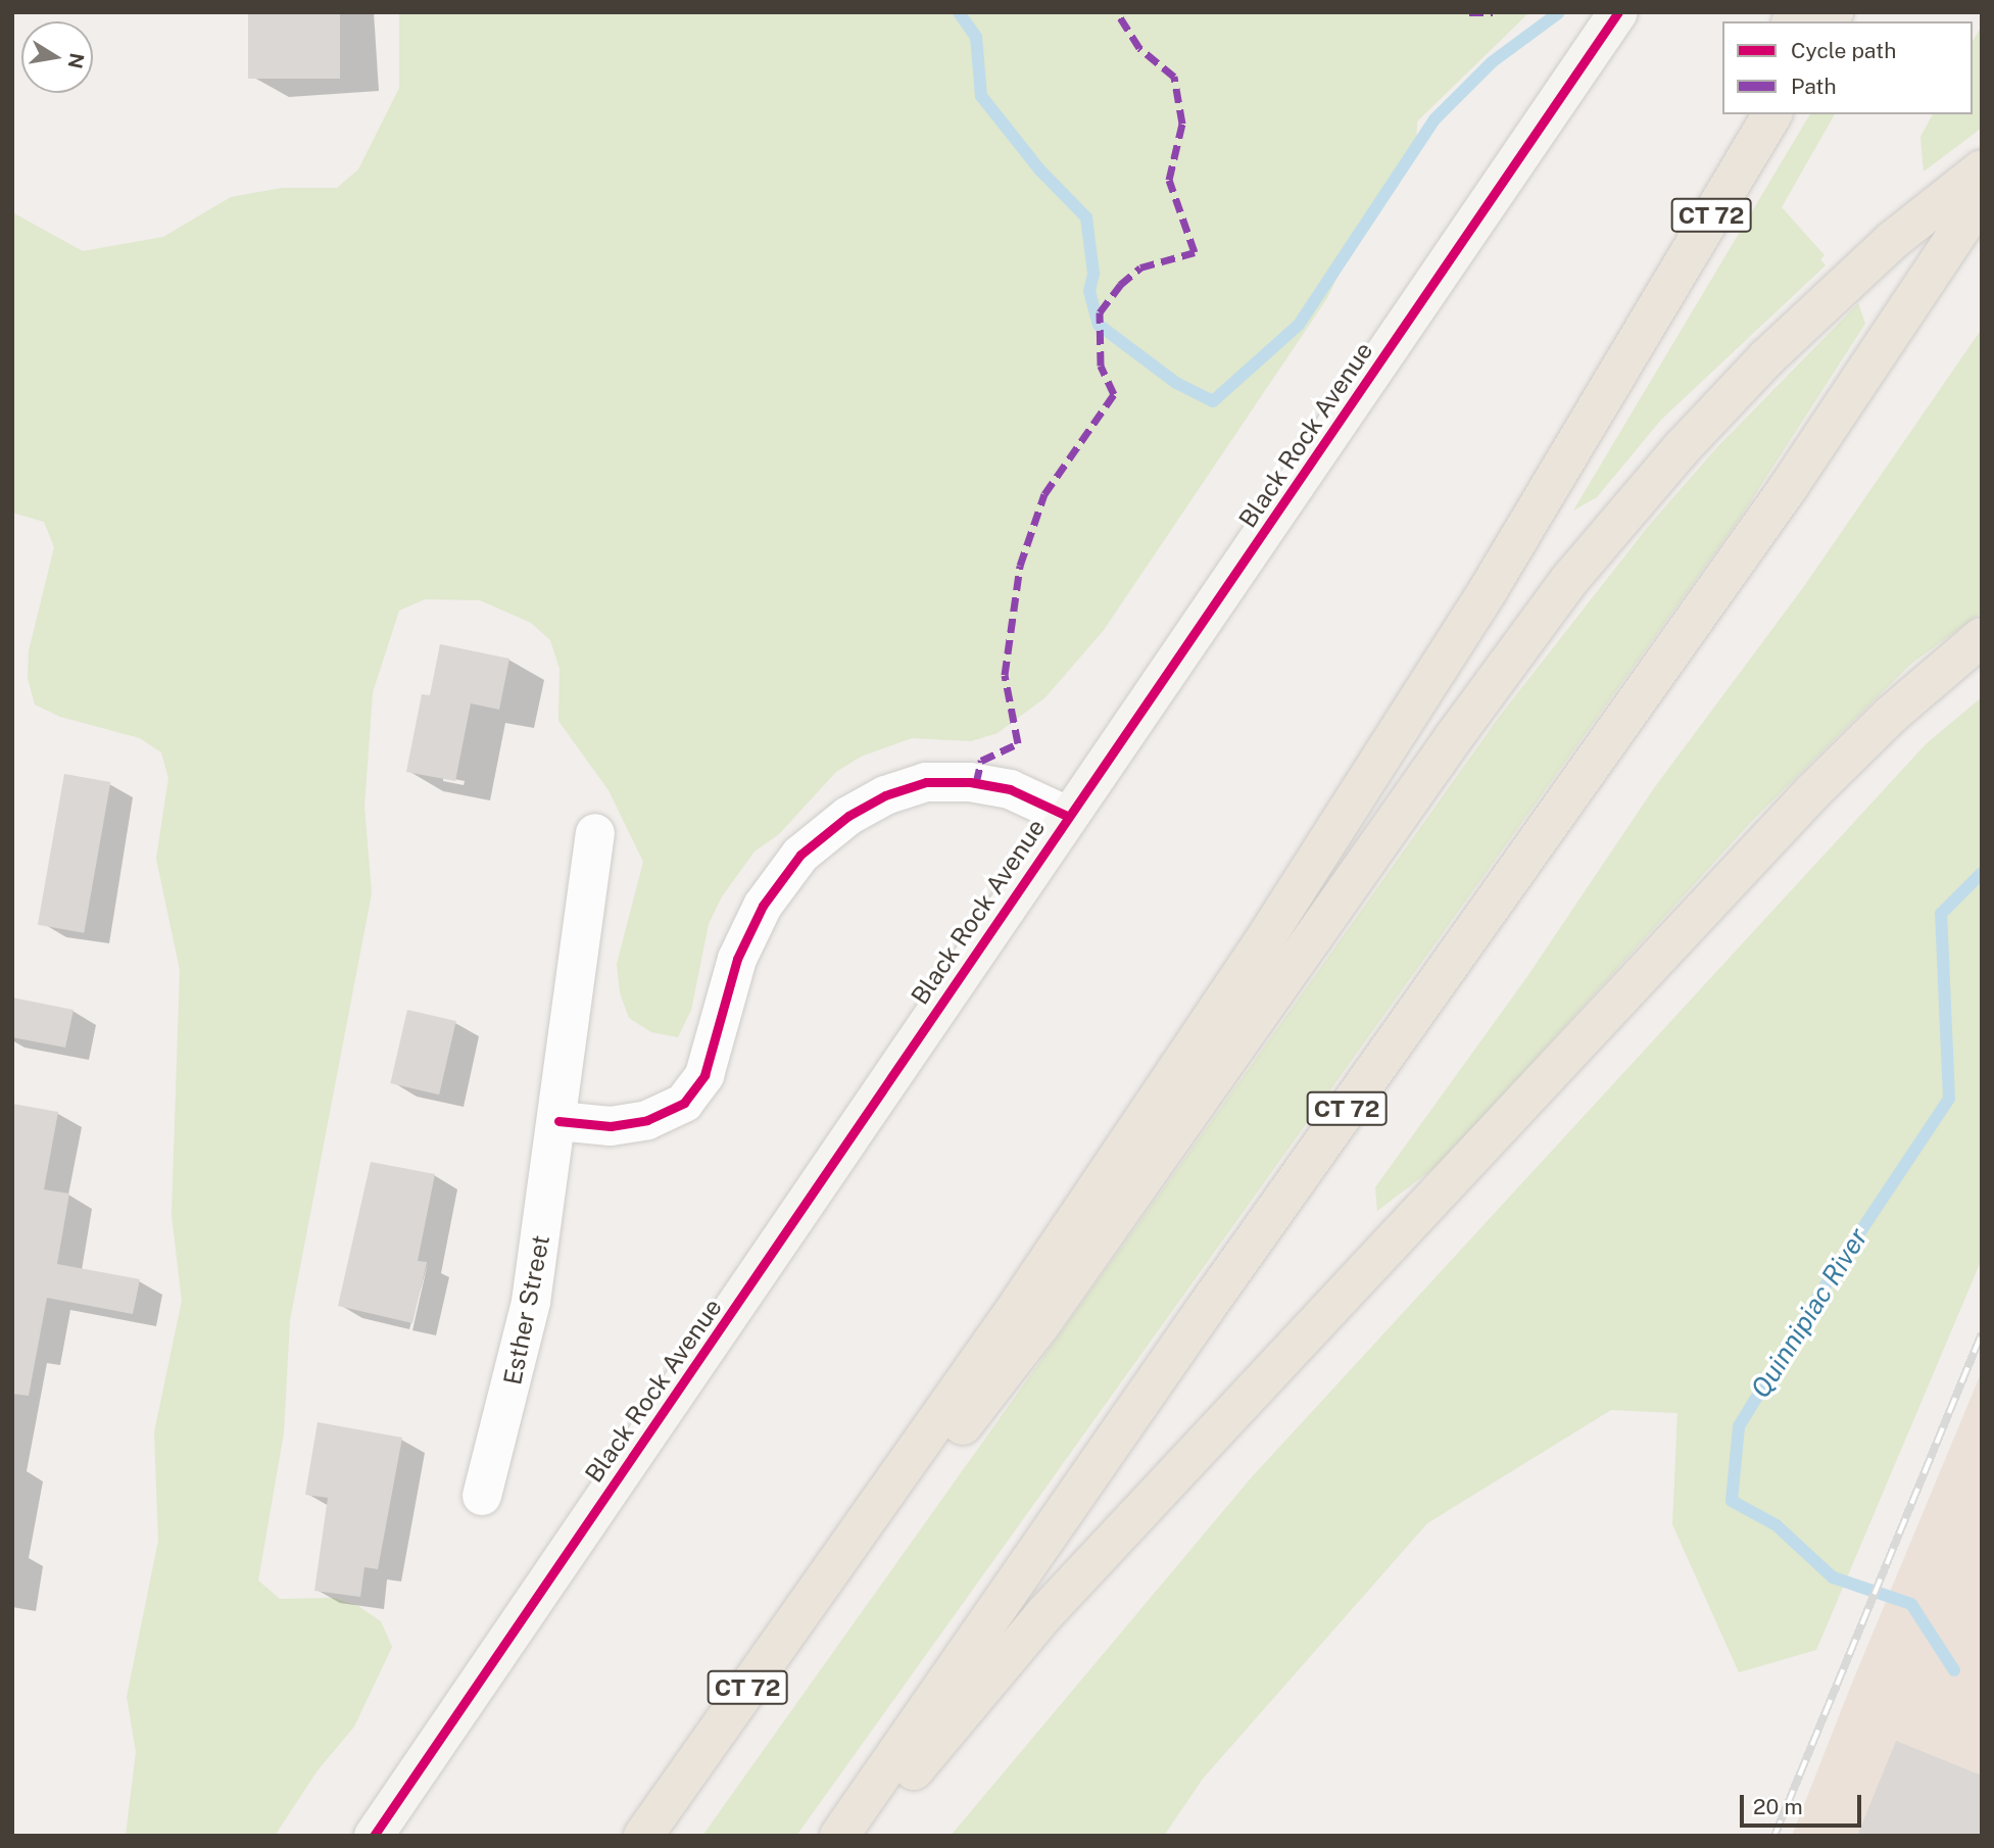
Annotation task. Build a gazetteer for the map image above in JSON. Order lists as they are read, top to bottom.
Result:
{
  "streets": {
    "highway": ["CT 72"],
    "street": ["Black Rock Avenue", "Esther Street"]
  },
  "water": ["Quinnipiac River"],
  "legend": ["Cycle path", "Path"],
  "scale_bar": "20 m",
  "north": "right"
}
